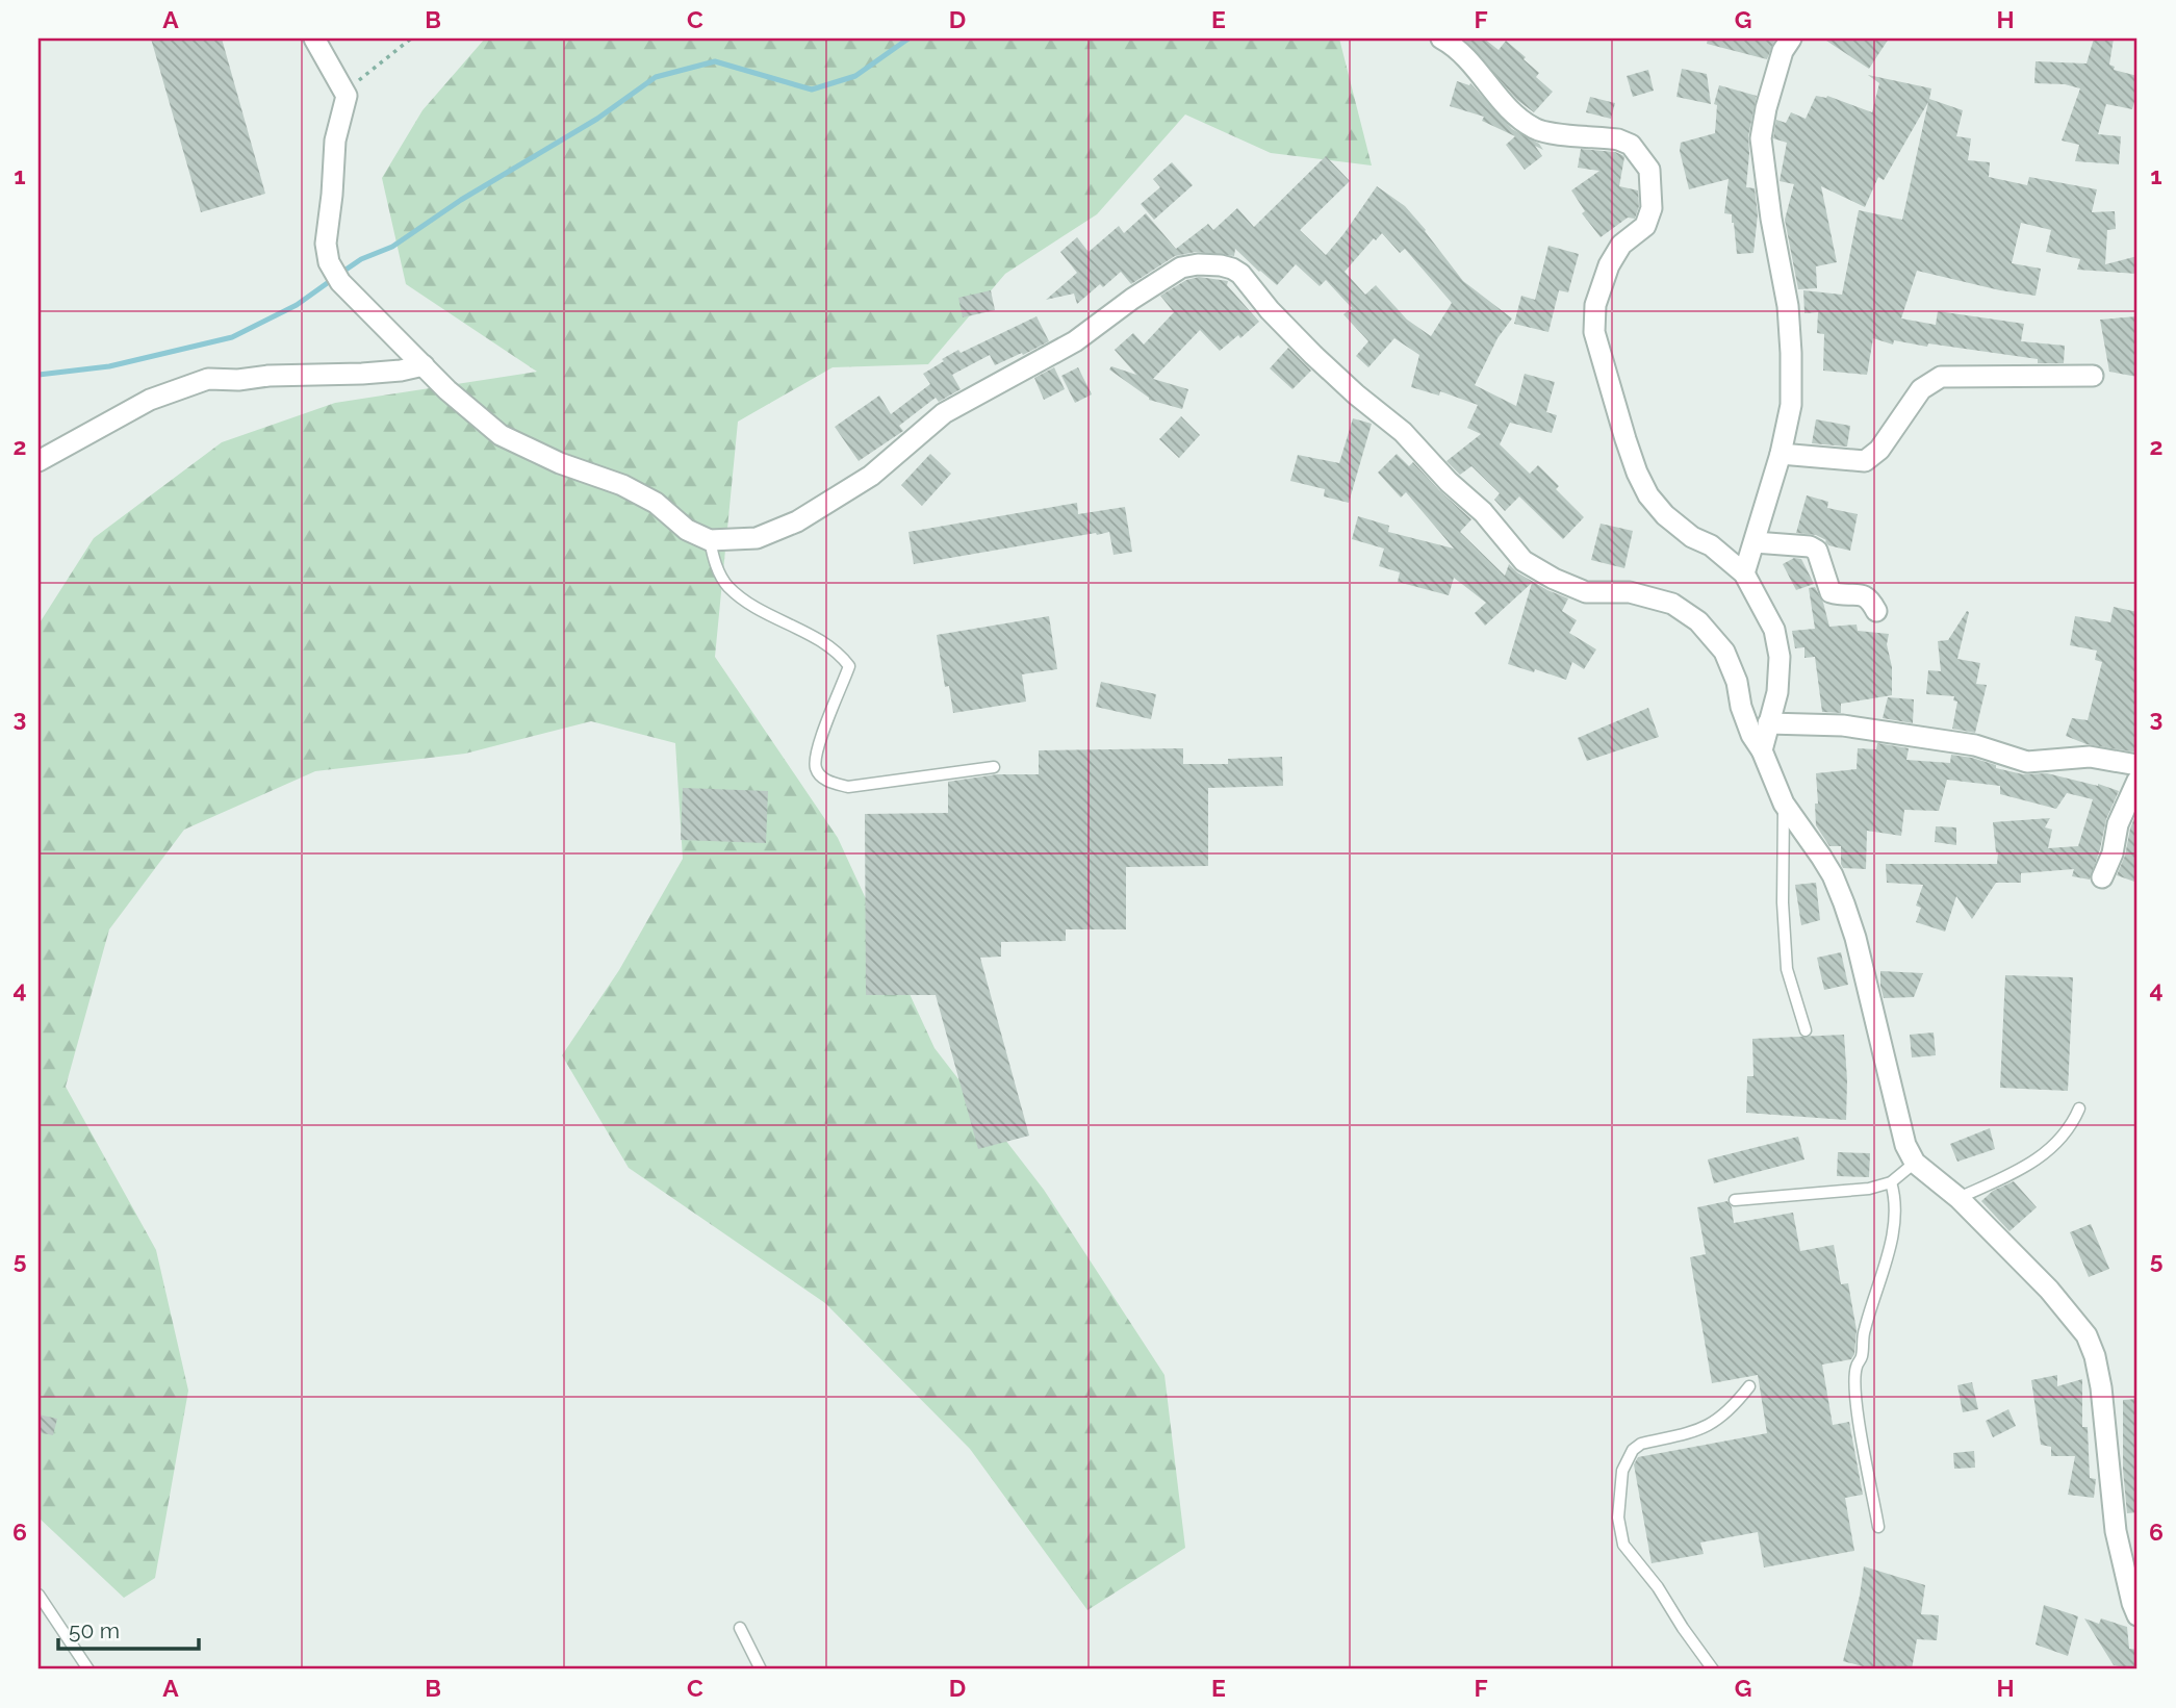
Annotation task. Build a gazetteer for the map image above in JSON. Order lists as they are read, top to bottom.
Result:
{
  "scale_bar": "50 m",
  "grid": {
    "columns": [
      "A",
      "B",
      "C",
      "D",
      "E",
      "F",
      "G",
      "H"
    ],
    "rows": [
      "1",
      "2",
      "3",
      "4",
      "5",
      "6"
    ]
  }
}
